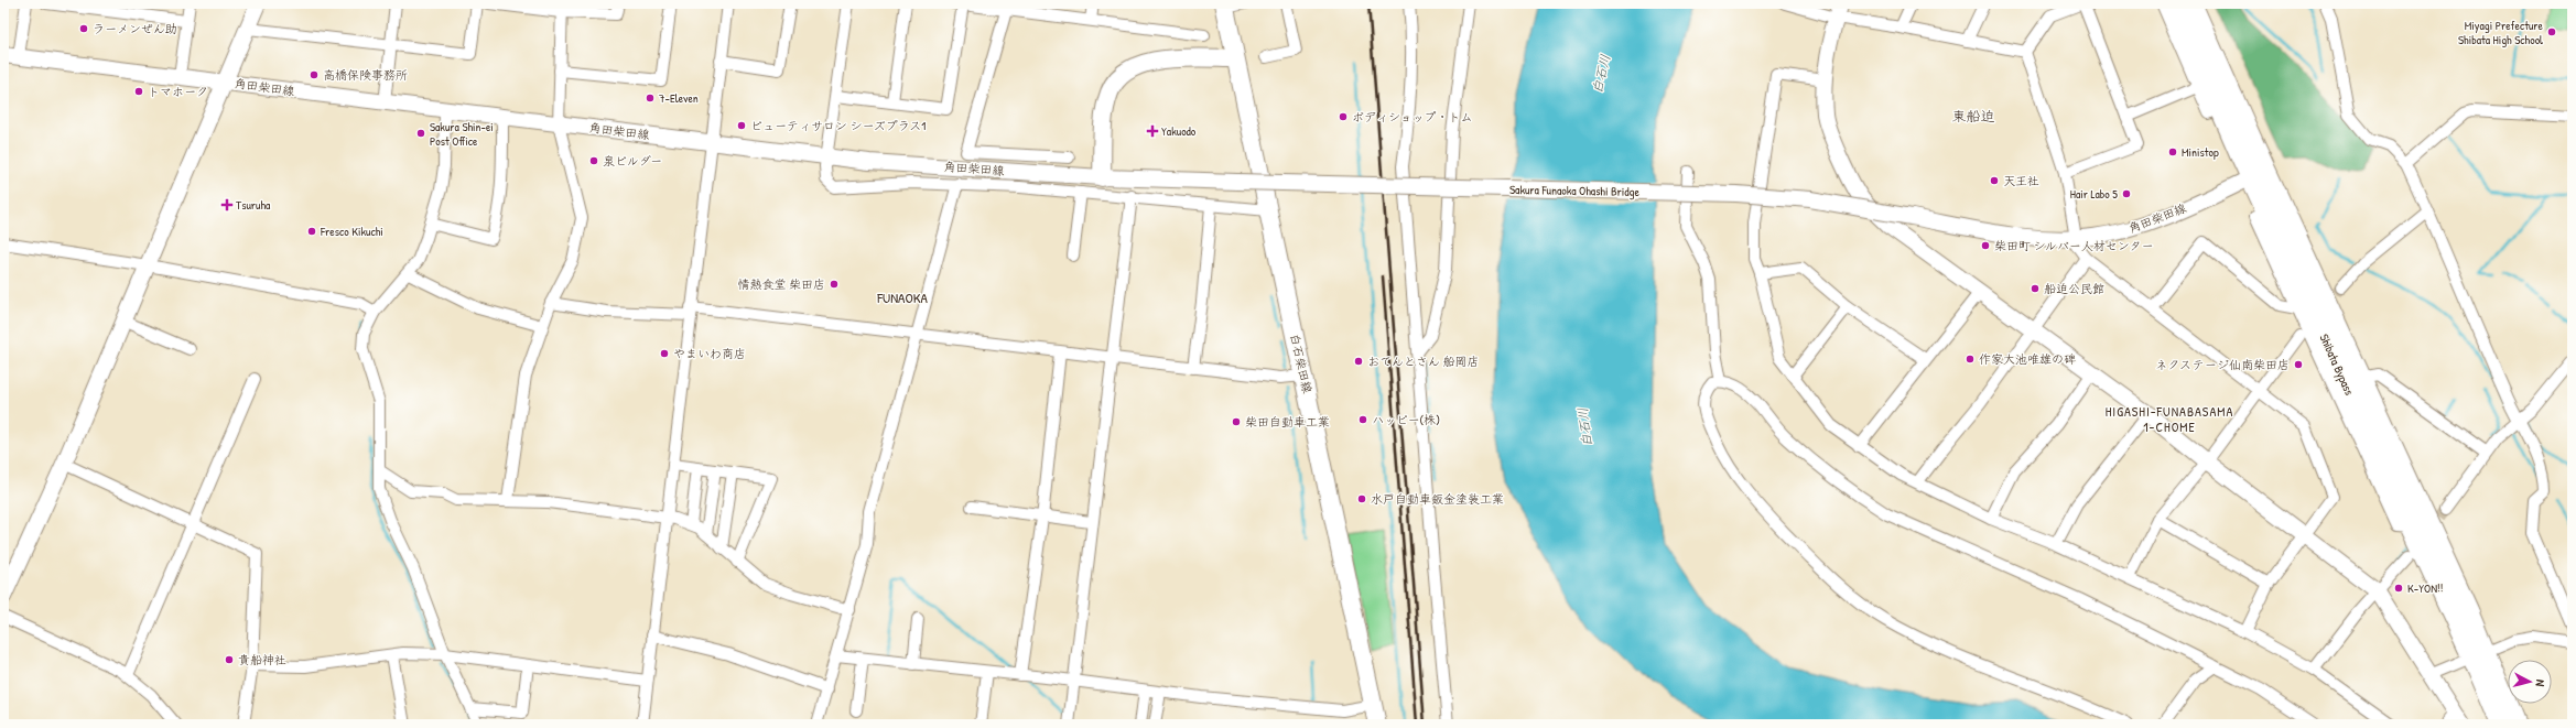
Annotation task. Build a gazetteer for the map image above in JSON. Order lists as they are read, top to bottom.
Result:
{
  "streets": {
    "highway": ["Shibata Bypass"],
    "main road": ["角田柴田線", "Sakura Funaoka Ohashi Bridge", "白石柴田線"]
  },
  "crossings": [
    ["角田柴田線", "Sakura Funaoka Ohashi Bridge"],
    ["角田柴田線", "Shibata Bypass"]
  ],
  "districts": ["東船迫", "FUNAOKA", "HIGASHI-FUNABASAMA 1-CHOME"],
  "water": ["白石川"],
  "places": {
    "other": [
      "ラーメンぜん助",
      "Miyagi Prefecture Shibata High School",
      "高橋保険事務所",
      "トマホーク",
      "7-Eleven",
      "ボディショップ・トム",
      "ビューティサロン シーズプラス1",
      "Sakura Shin-ei Post Office",
      "Ministop",
      "泉ビルダー",
      "天王社",
      "Hair Labo 5",
      "Fresco Kikuchi",
      "柴田町 シルバー人材センター",
      "情熱食堂 柴田店",
      "船迫公民館",
      "やまいわ商店",
      "作家大池唯雄の碑",
      "おてんとさん 船岡店",
      "ネクステージ仙南柴田店",
      "ハッピー(株)",
      "柴田自動車工業",
      "水戸自動車鈑金塗装工業",
      "K-YON!!",
      "貴船神社"
    ],
    "health": ["Yakuodo", "Tsuruha"]
  },
  "north": "right"
}
